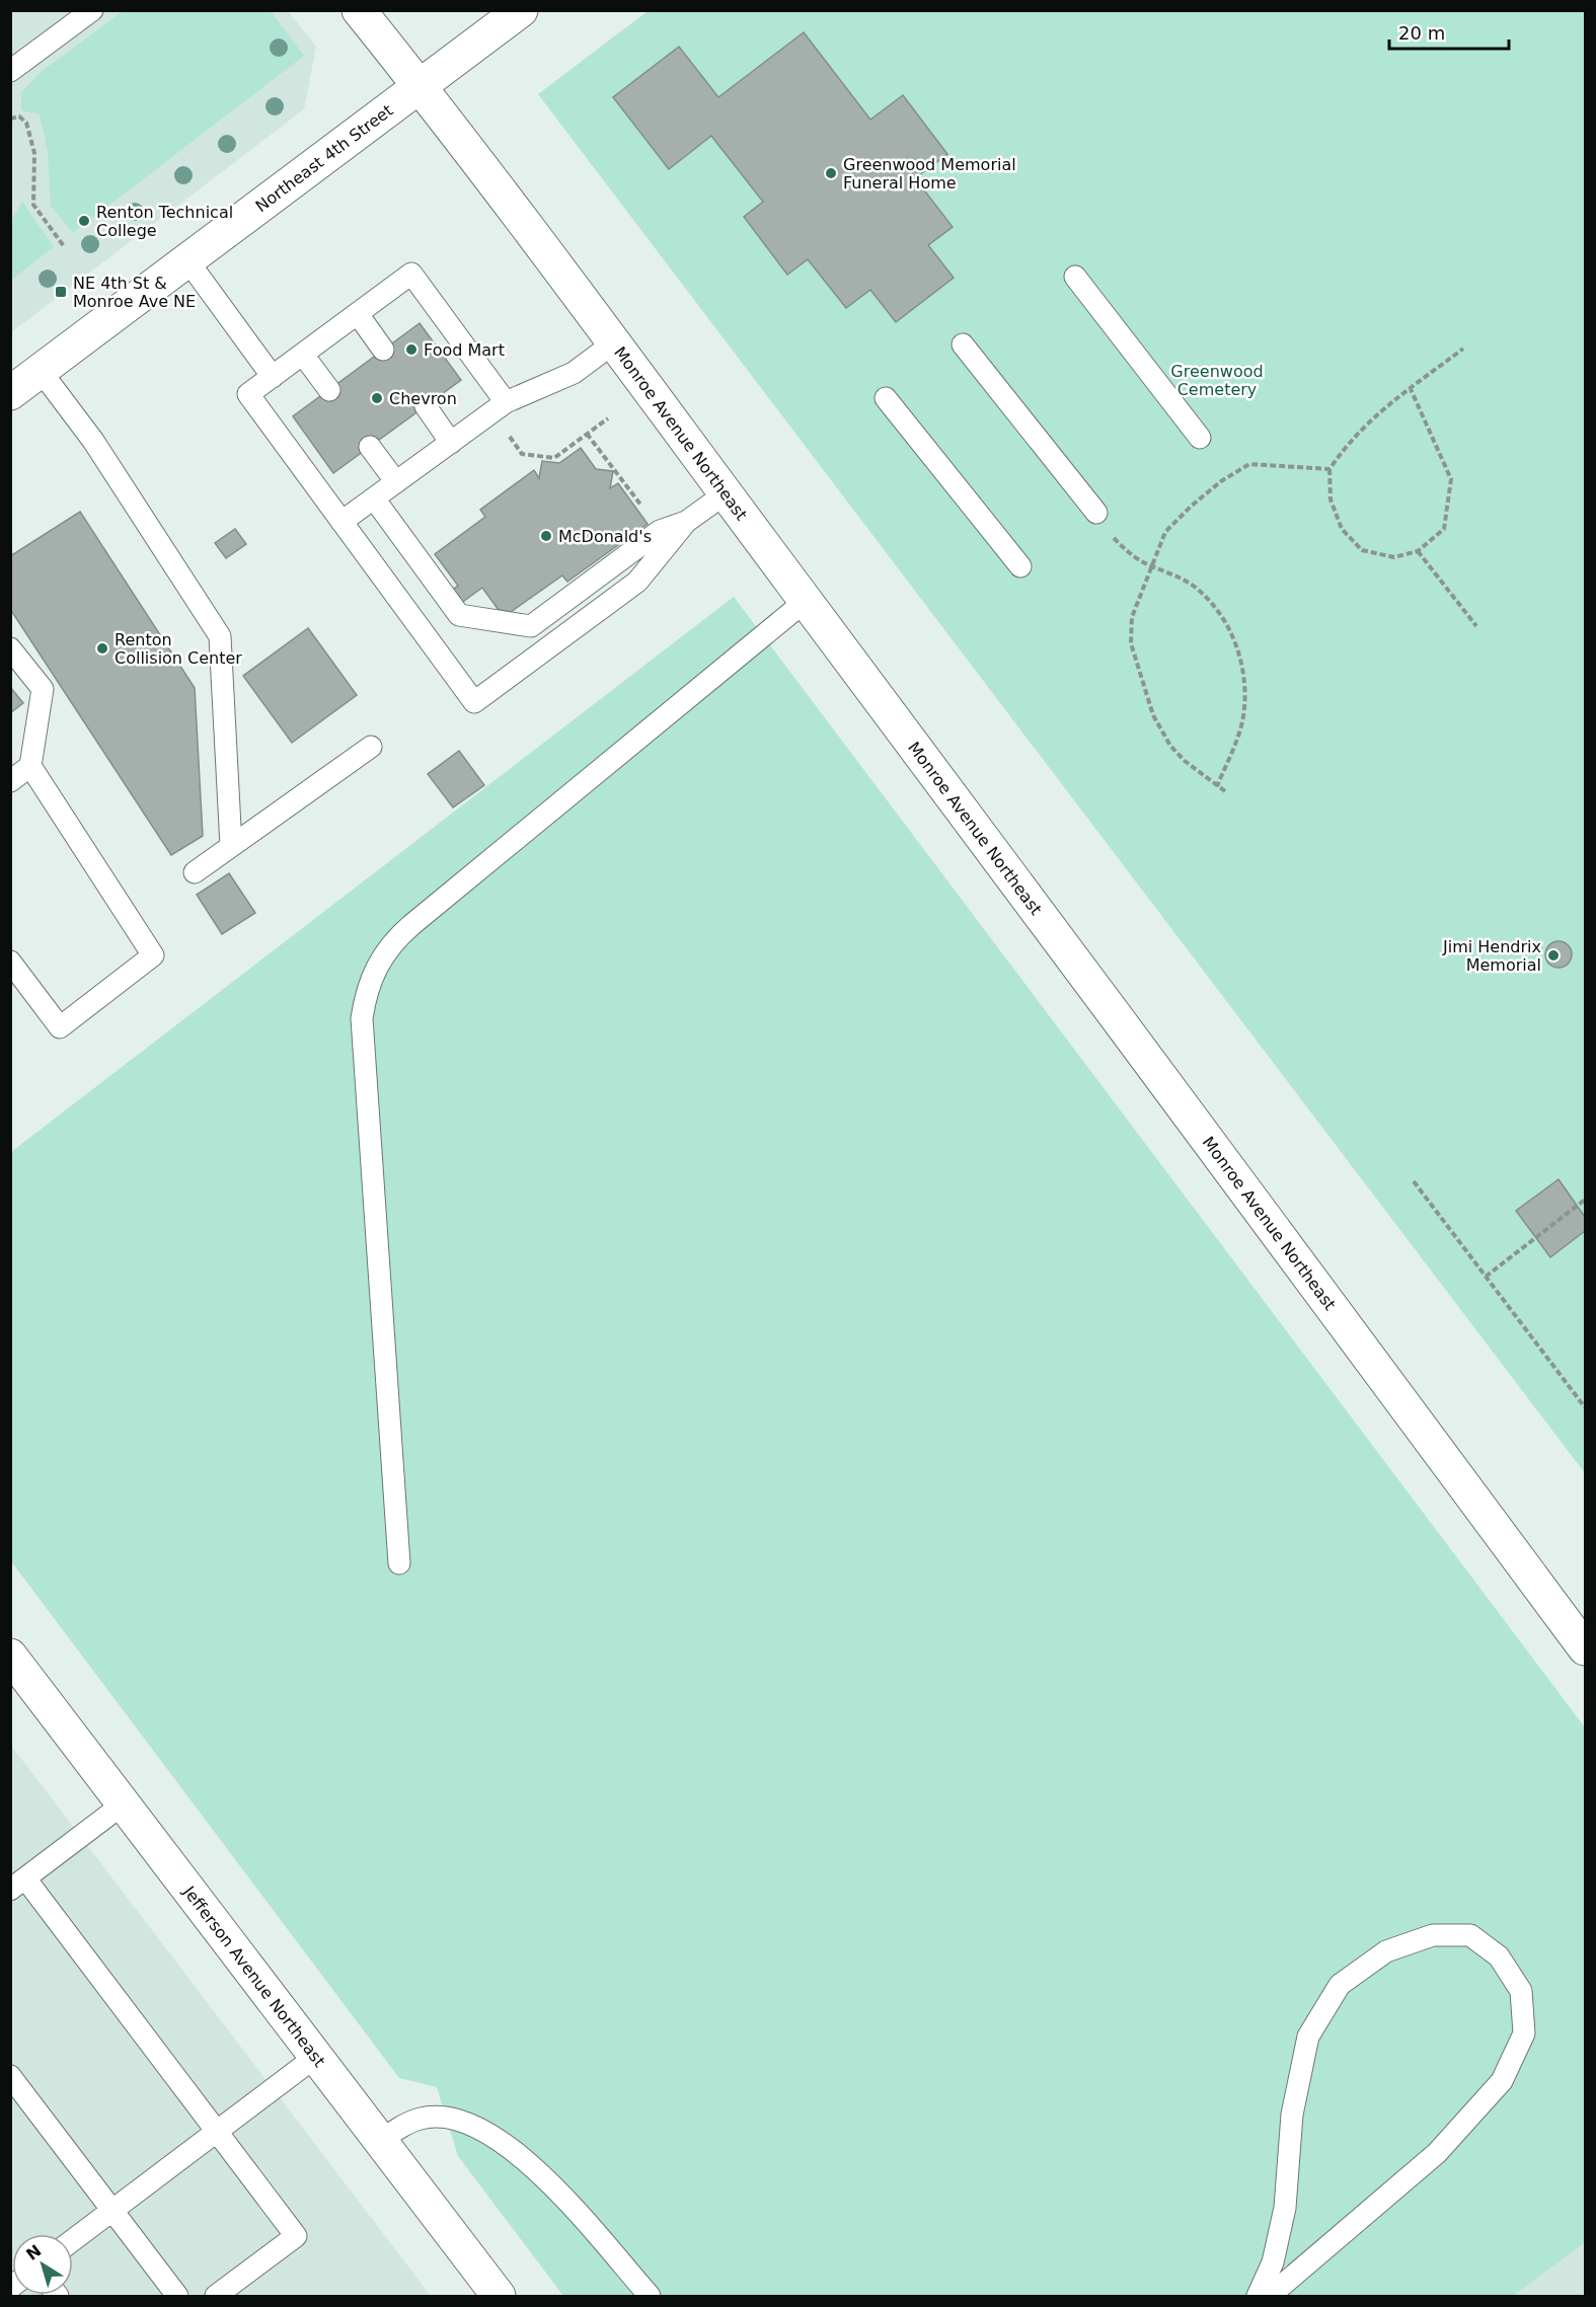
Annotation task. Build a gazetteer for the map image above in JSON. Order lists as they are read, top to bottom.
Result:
{
  "streets": {
    "street": ["Northeast 4th Street", "Monroe Avenue Northeast", "Jefferson Avenue Northeast"]
  },
  "crossings": [
    ["Northeast 4th Street", "Monroe Avenue Northeast"]
  ],
  "parks": ["Greenwood Cemetery"],
  "places": {
    "other": [
      "Greenwood Memorial Funeral Home",
      "Renton Technical College",
      "Food Mart",
      "Chevron",
      "McDonald's",
      "Renton Collision Center",
      "Jimi Hendrix Memorial"
    ],
    "transit": ["NE 4th St & Monroe Ave NE"]
  },
  "scale_bar": "20 m",
  "north": "top left"
}
